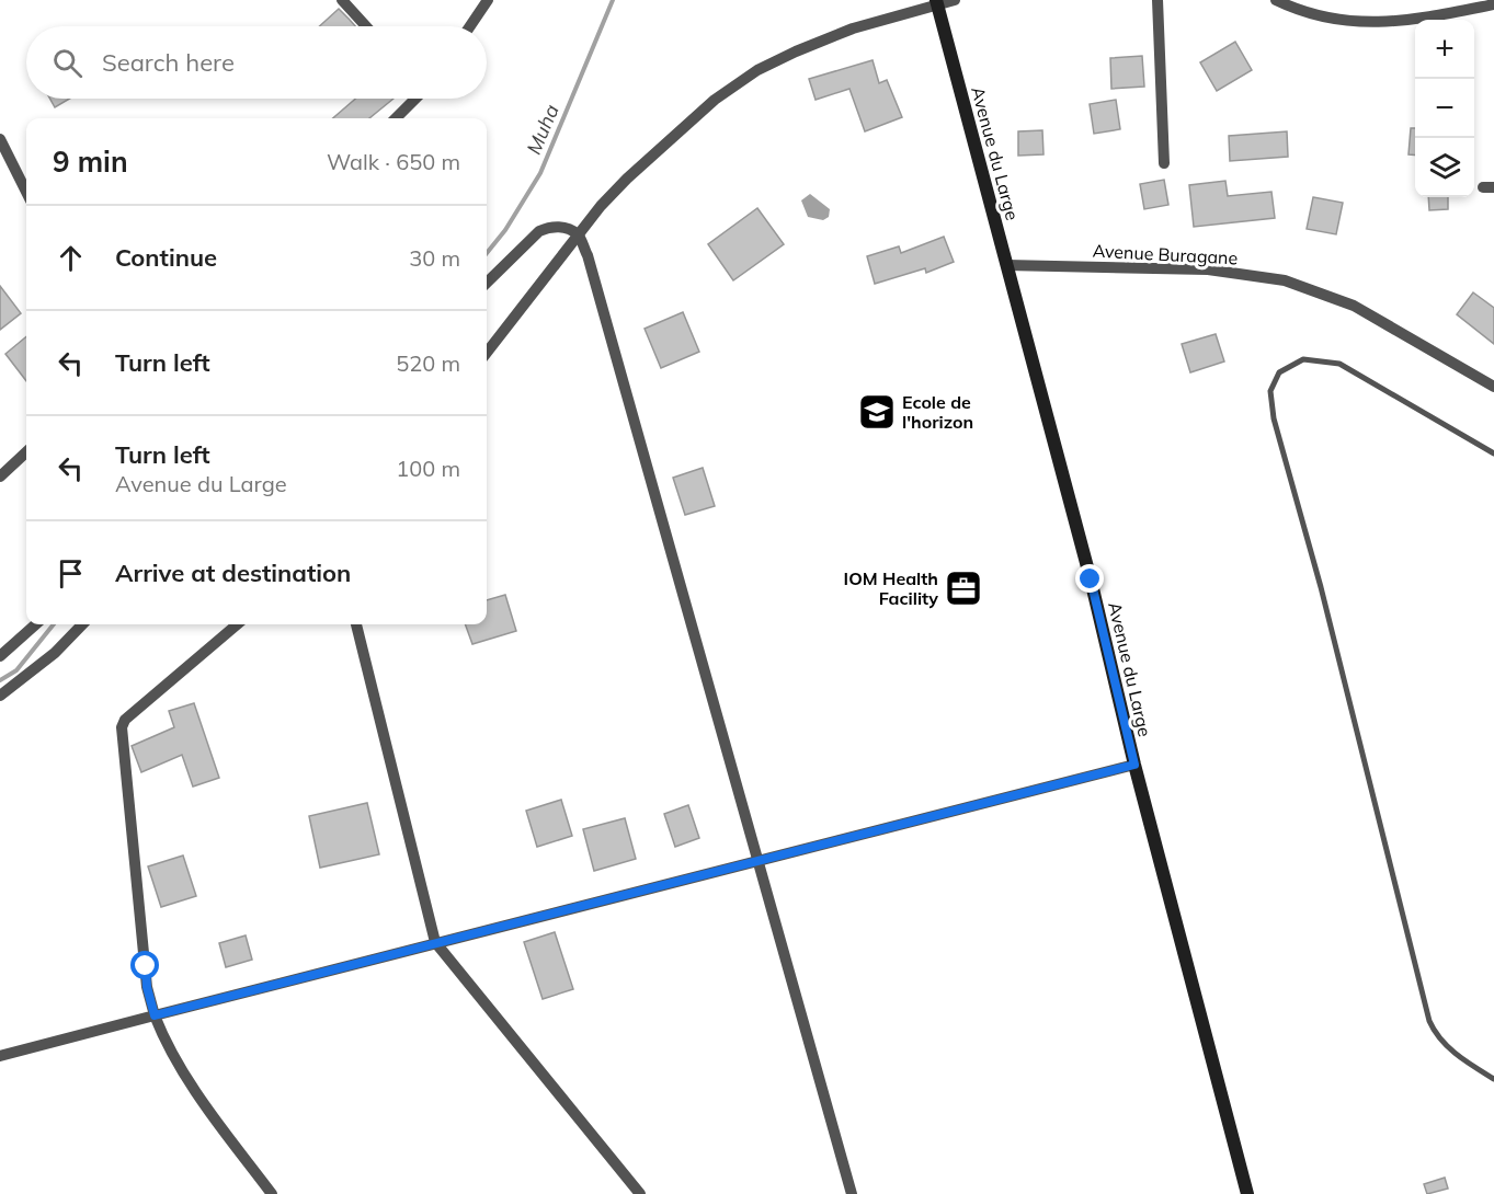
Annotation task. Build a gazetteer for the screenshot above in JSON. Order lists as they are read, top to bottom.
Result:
{
  "streets": {
    "main road": ["Avenue du Large"],
    "street": ["Avenue Buragane"]
  },
  "crossings": [
    ["Avenue du Large", "Avenue Buragane"]
  ],
  "water": ["Muha"],
  "places": {
    "school or university": ["Ecole de l'horizon"],
    "office": ["IOM Health Facility"]
  },
  "page": {
    "map_buttons": ["+", "−"],
    "search": "Search here",
    "heading": ["9 min", "Walk · 650 m"],
    "list": [
      ["Continue", "30 m"],
      ["Turn left", "520 m"],
      ["Turn left", "Avenue du Large", "100 m"],
      "Arrive at destination"
    ]
  }
}
